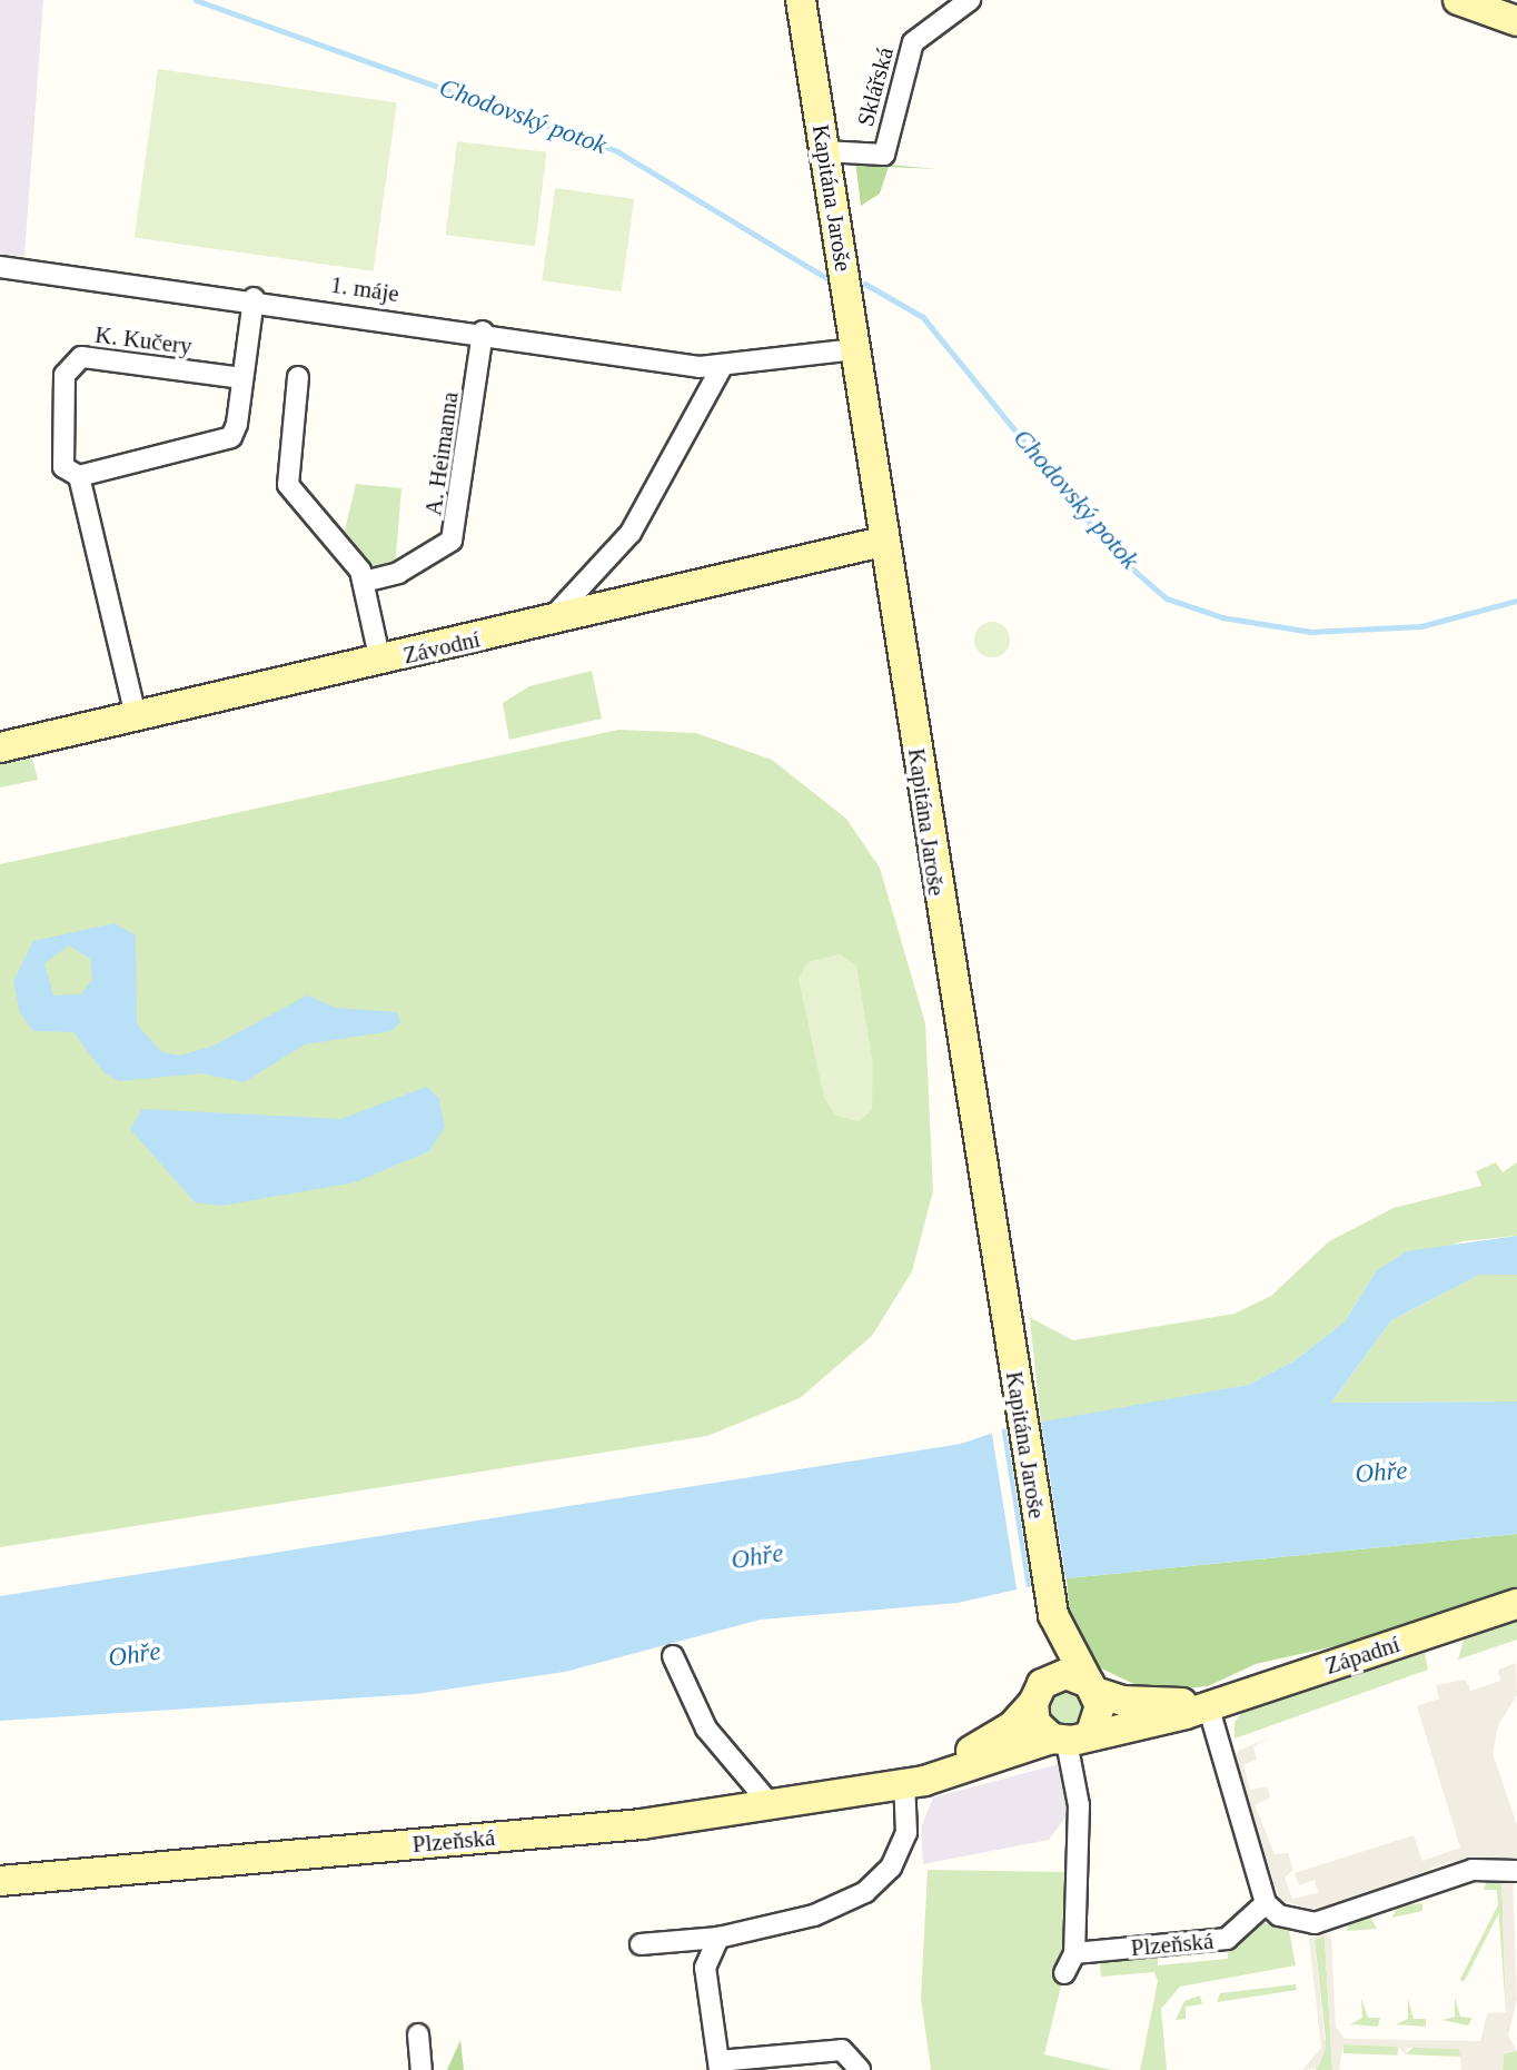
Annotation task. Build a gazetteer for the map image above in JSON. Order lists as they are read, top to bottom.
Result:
{
  "streets": {
    "street": [
      "Sklářská",
      "Kapitána Jaroše",
      "1. máje",
      "K. Kučery",
      "A. Heimanna",
      "Závodní",
      "Západní",
      "Plzeňská"
    ]
  },
  "crossings": [
    ["Sklářská", "Kapitána Jaroše"],
    ["Kapitána Jaroše", "1. máje"],
    ["Kapitána Jaroše", "Závodní"],
    ["Kapitána Jaroše", "Západní"],
    ["Kapitána Jaroše", "Plzeňská"],
    ["1. máje", "A. Heimanna"],
    ["K. Kučery", "Závodní"],
    ["Západní", "Plzeňská"]
  ],
  "water": ["Chodovský potok", "Ohře"]
}
